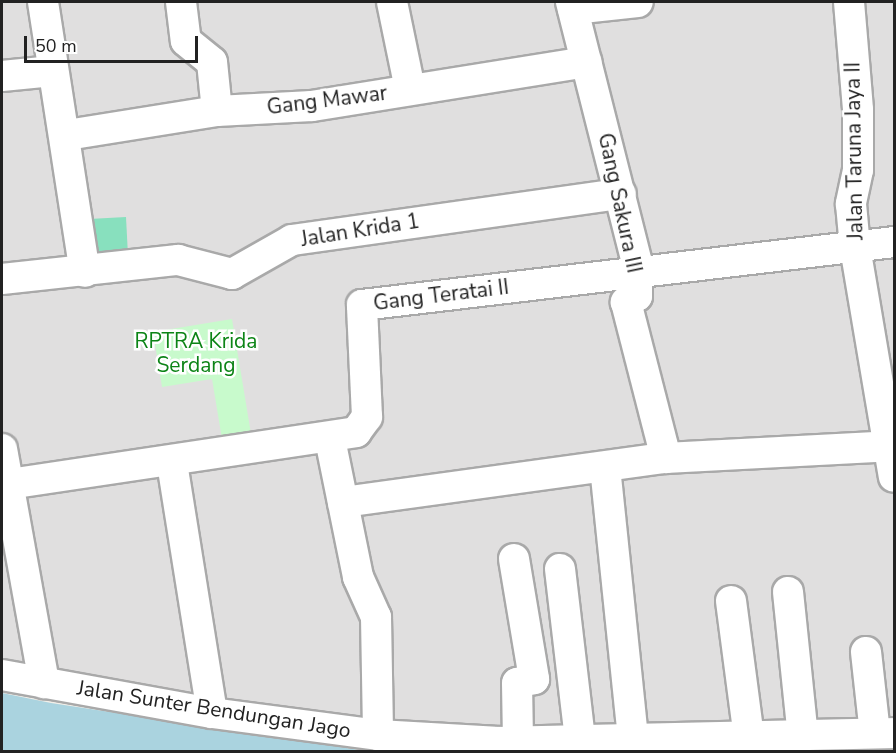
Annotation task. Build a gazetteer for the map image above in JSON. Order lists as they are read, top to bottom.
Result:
{
  "streets": {
    "street": [
      "Gang Mawar",
      "Jalan Taruna Jaya II",
      "Gang Sakura III",
      "Jalan Krida 1",
      "Gang Teratai II",
      "Jalan Sunter Bendungan Jago"
    ]
  },
  "crossings": [
    ["Gang Mawar", "Gang Sakura III"],
    ["Jalan Taruna Jaya II", "Gang Teratai II"],
    ["Gang Sakura III", "Jalan Krida 1"],
    ["Gang Sakura III", "Gang Teratai II"]
  ],
  "parks": ["RPTRA Krida Serdang"],
  "scale_bar": "50 m"
}
